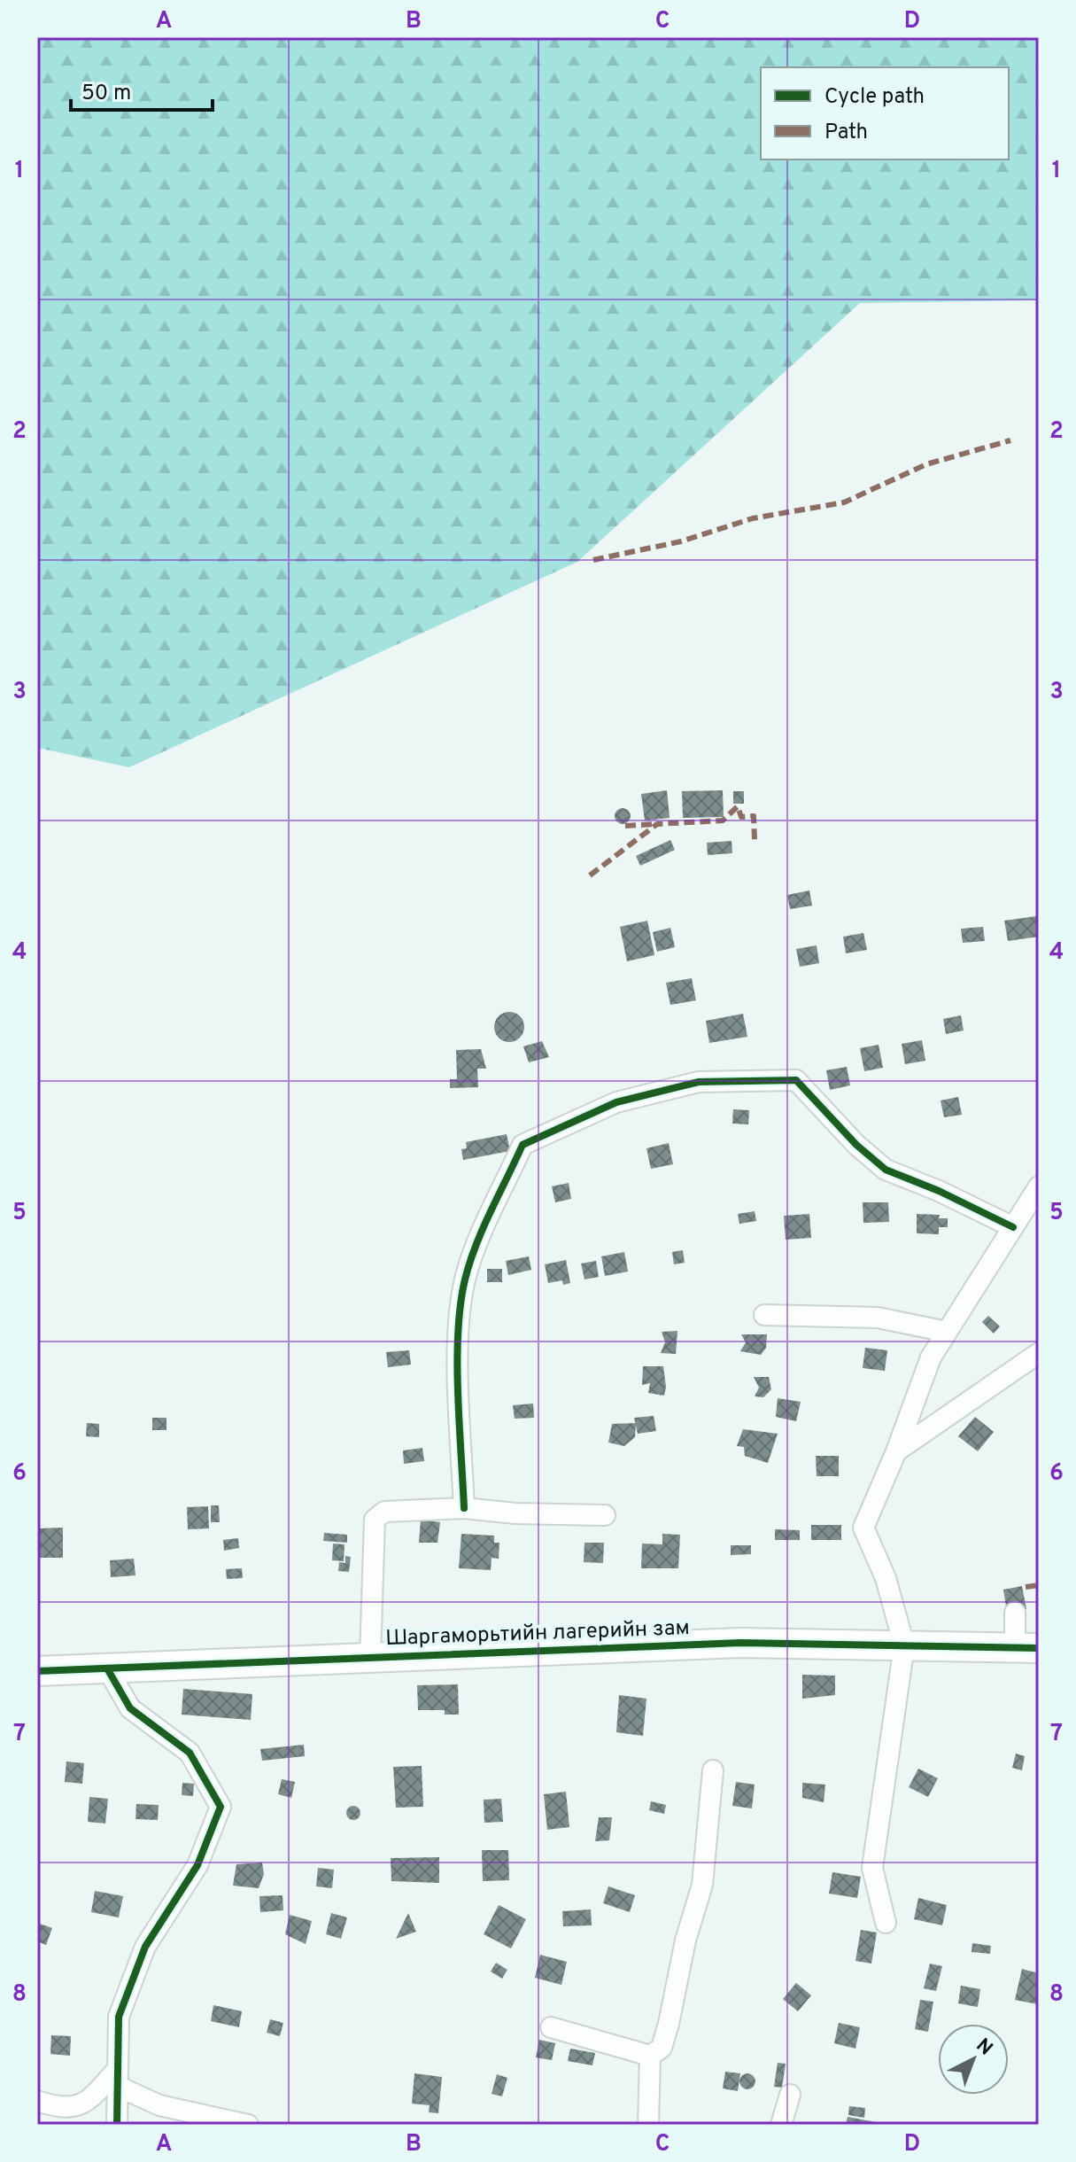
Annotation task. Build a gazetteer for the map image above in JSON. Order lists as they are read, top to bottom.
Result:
{
  "streets": {
    "street": ["Шаргаморьтийн лагерийн зам"]
  },
  "legend": ["Cycle path", "Path"],
  "scale_bar": "50 m",
  "north": "top right",
  "grid": {
    "columns": [
      "A",
      "B",
      "C",
      "D"
    ],
    "rows": [
      "1",
      "2",
      "3",
      "4",
      "5",
      "6",
      "7",
      "8"
    ]
  }
}
